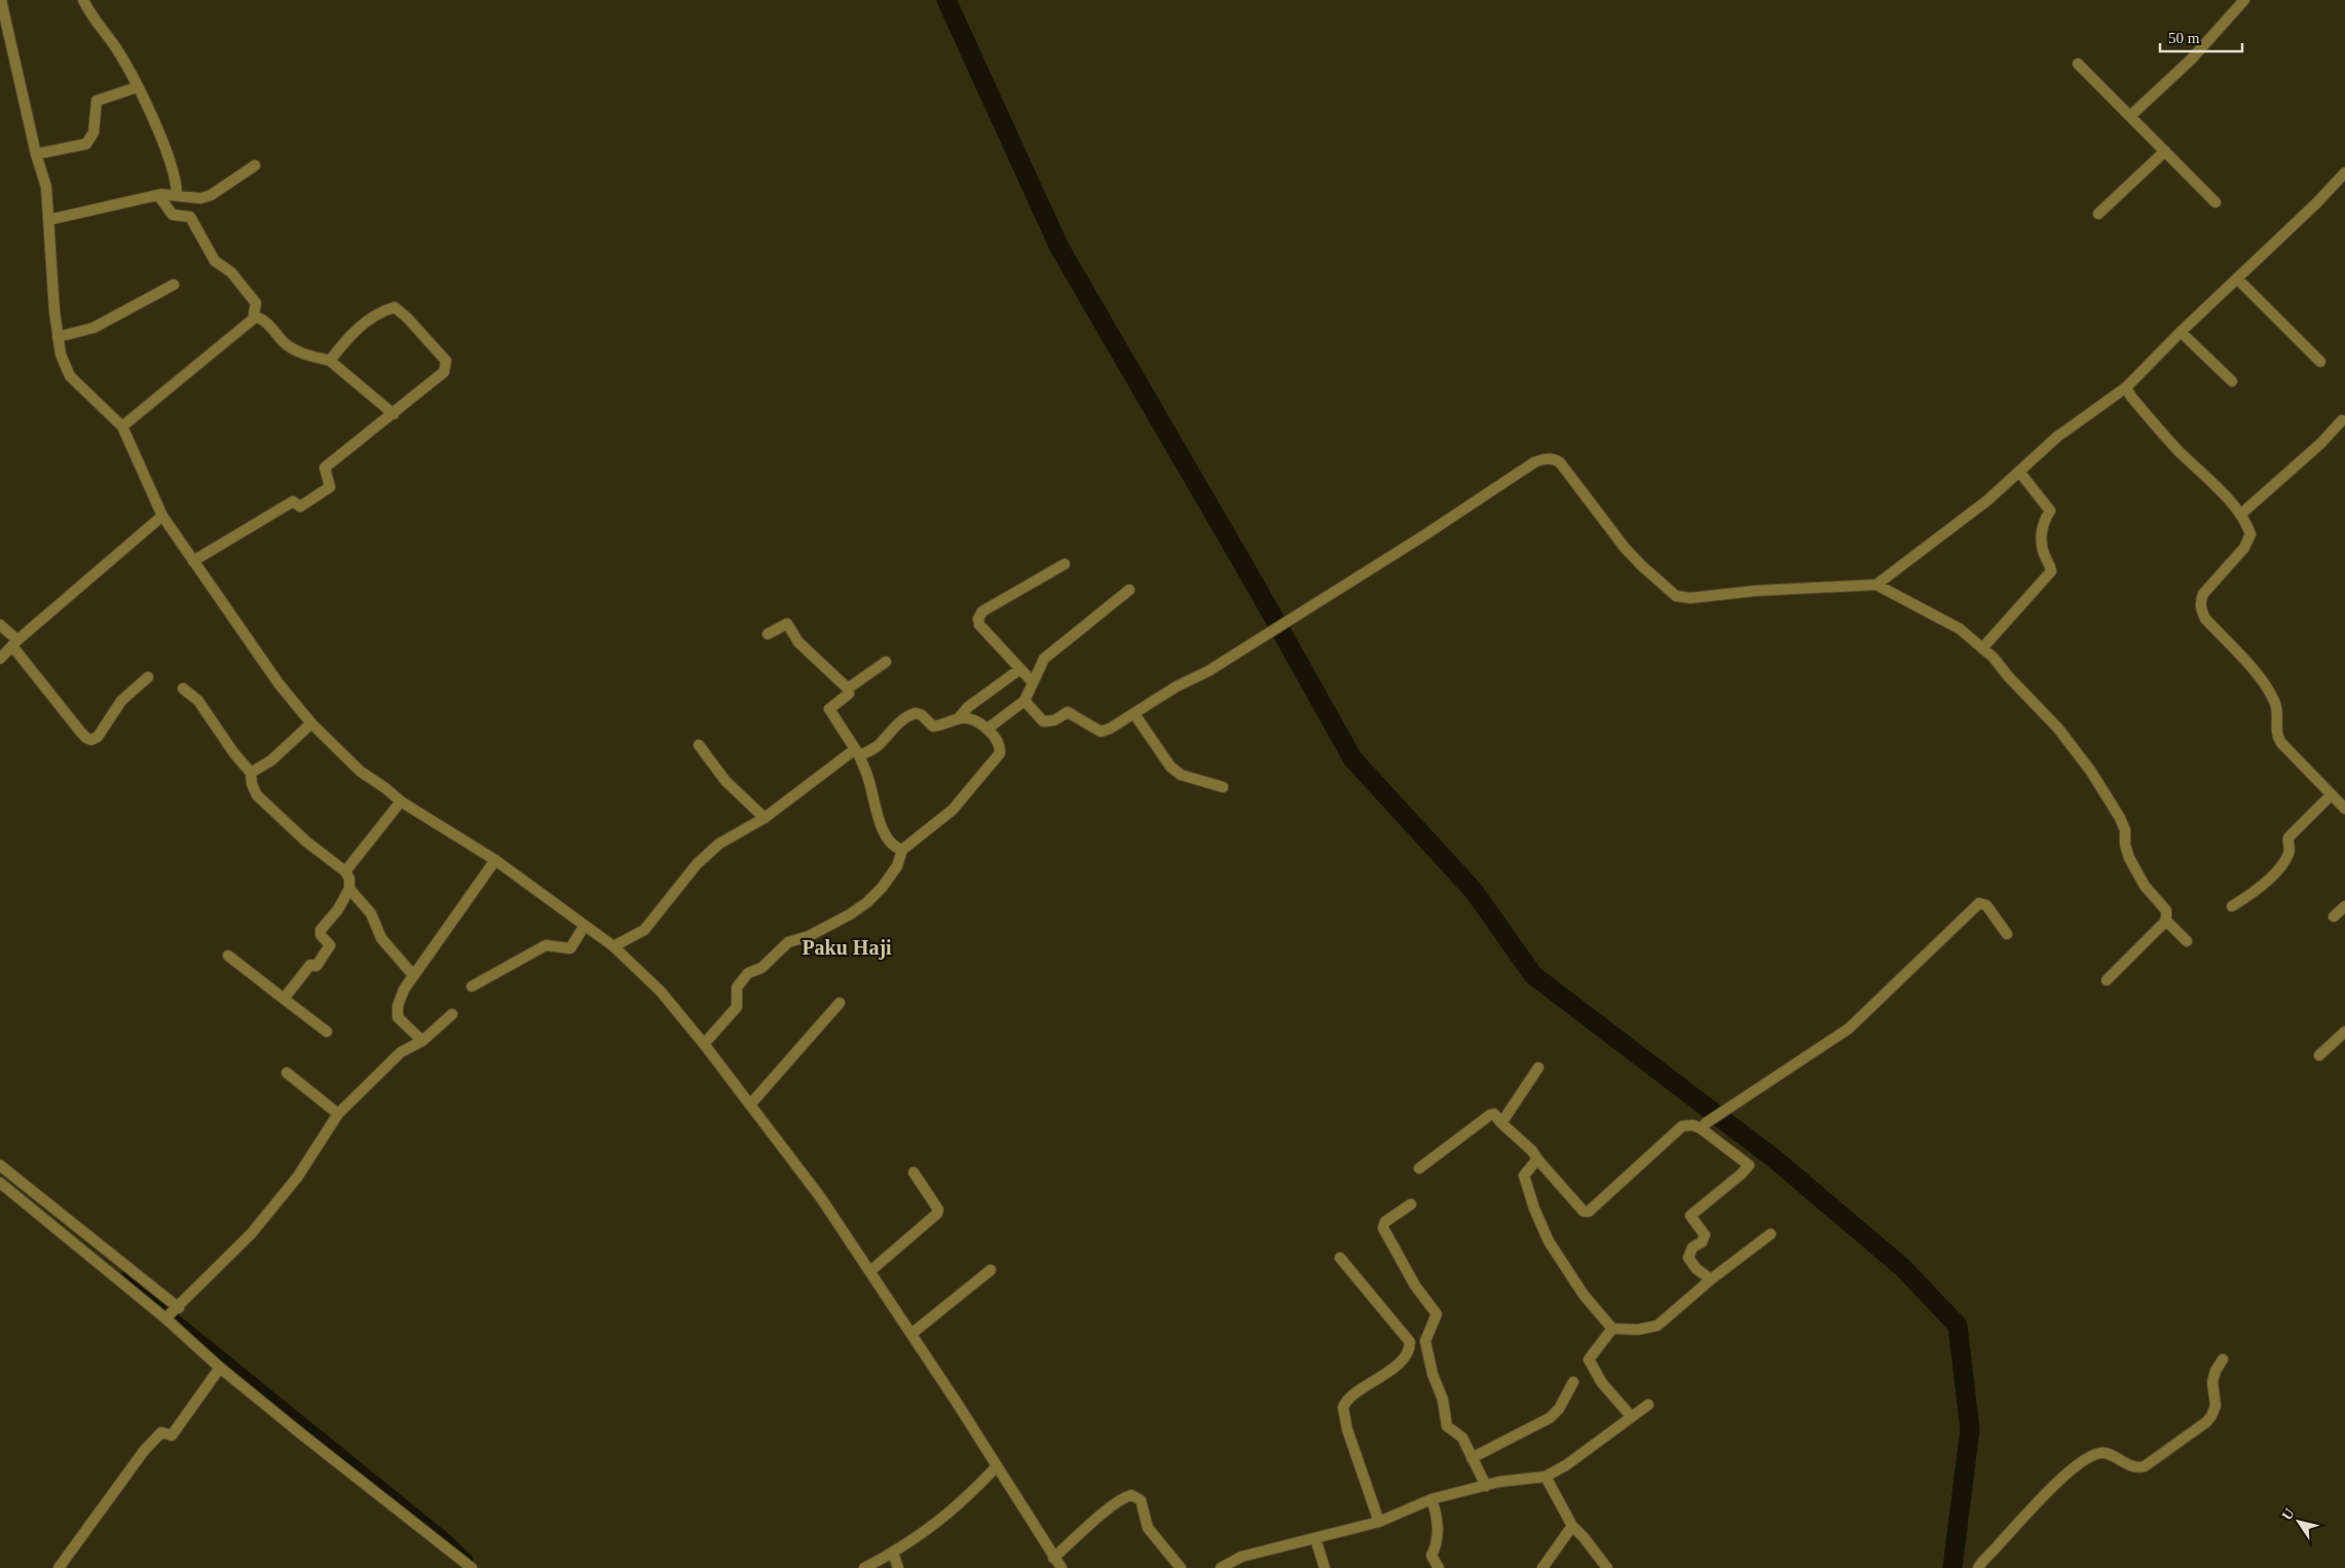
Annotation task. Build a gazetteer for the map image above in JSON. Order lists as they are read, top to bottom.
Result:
{
  "districts": ["Paku Haji"],
  "scale_bar": "50 m",
  "north": "top left"
}
